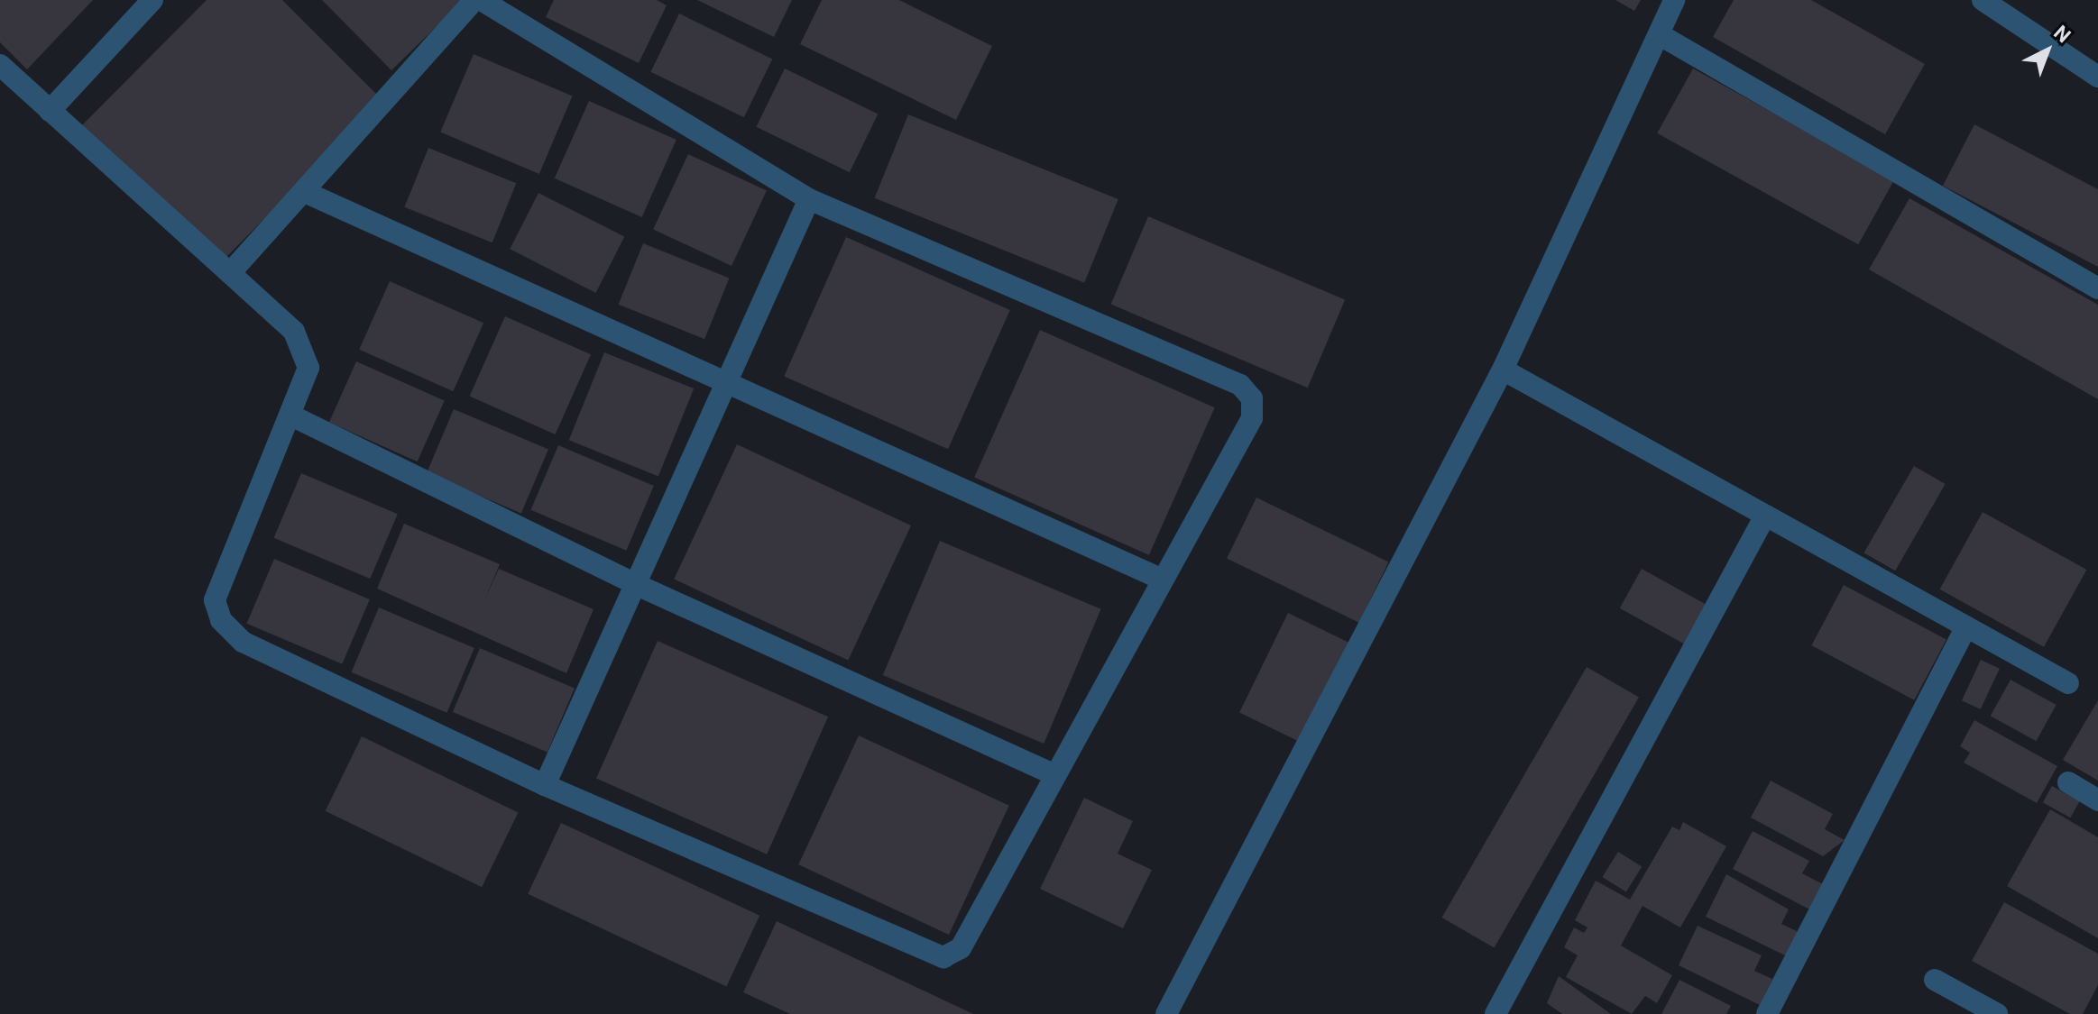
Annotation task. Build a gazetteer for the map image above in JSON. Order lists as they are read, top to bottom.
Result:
{
  "north": "top right"
}
